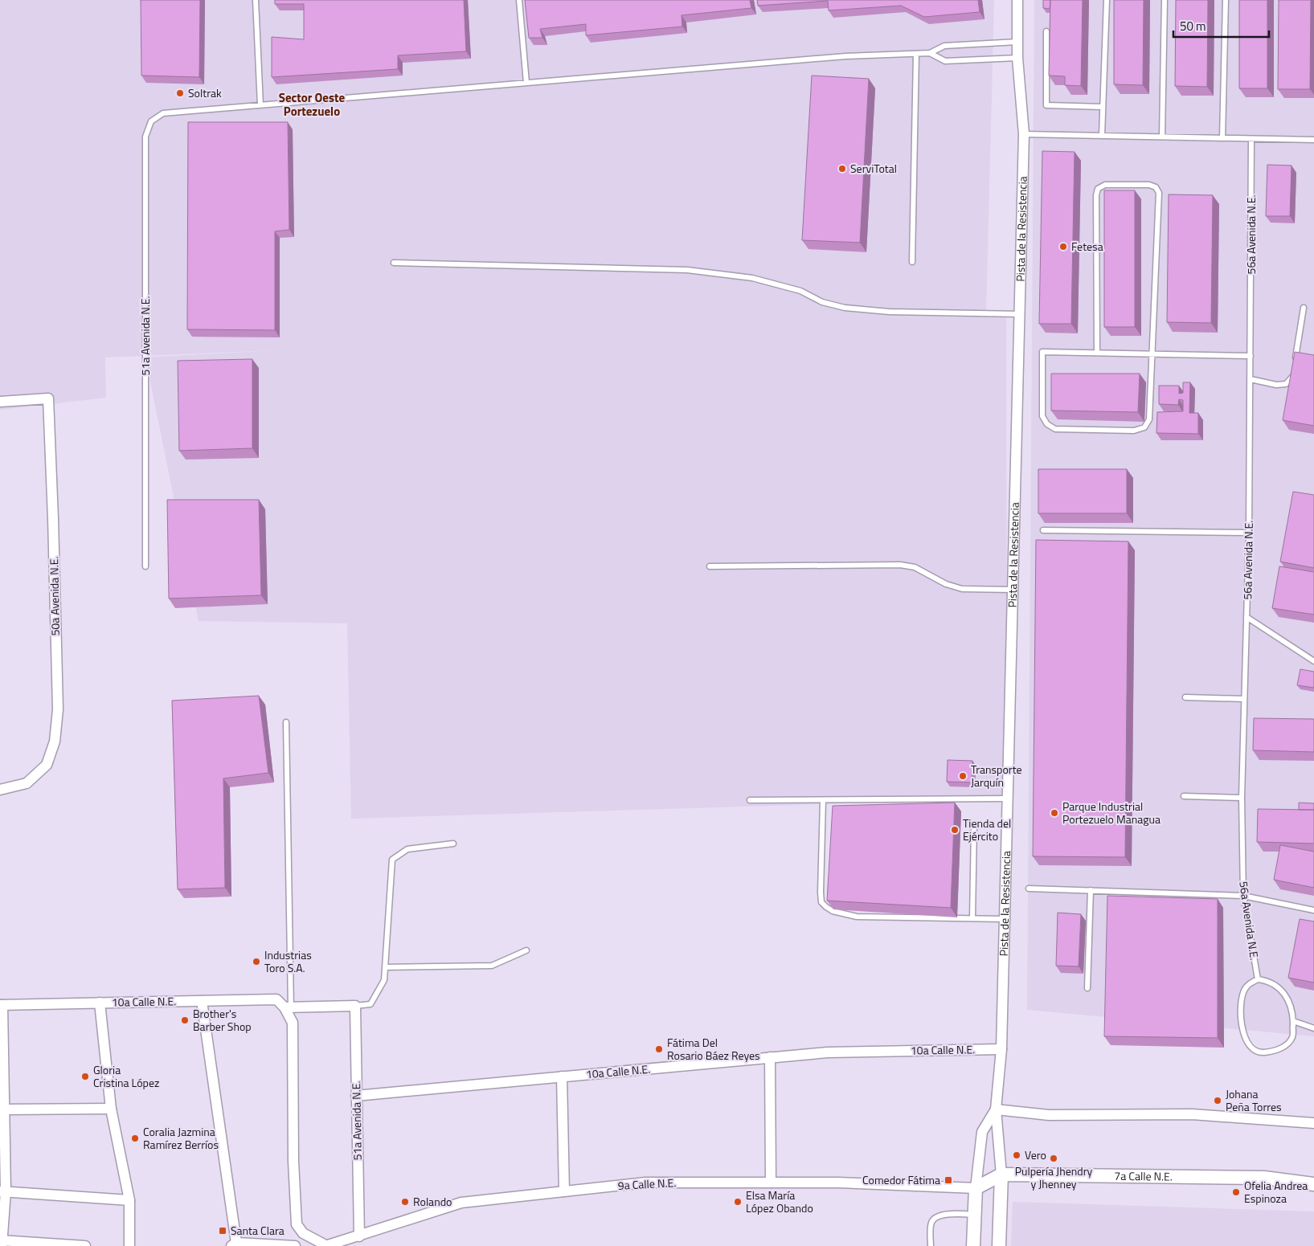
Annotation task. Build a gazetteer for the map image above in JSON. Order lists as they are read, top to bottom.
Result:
{
  "streets": {
    "street": [
      "Pista de la Resistencia",
      "51a Avenida N.E.",
      "50a Avenida N.E.",
      "10a Calle N.E.",
      "7a Calle N.E.",
      "9a Calle N.E."
    ],
    "lane": ["56a Avenida N.E."]
  },
  "crossings": [
    ["Pista de la Resistencia", "10a Calle N.E."],
    ["Pista de la Resistencia", "7a Calle N.E."],
    ["Pista de la Resistencia", "9a Calle N.E."],
    ["51a Avenida N.E.", "10a Calle N.E."],
    ["51a Avenida N.E.", "9a Calle N.E."],
    ["7a Calle N.E.", "9a Calle N.E."]
  ],
  "districts": ["Sector Oeste Portezuelo"],
  "places": {
    "other": [
      "Soltrak",
      "ServiTotal",
      "Fetesa",
      "Transporte Jarquín",
      "Parque Industrial Portezuelo Managua",
      "Tienda del Ejército",
      "Industrias Toro S.A.",
      "Brother's Barber Shop",
      "Fátima Del Rosario Báez Reyes",
      "Gloria Cristina López",
      "Johana Peña Torres",
      "Coralia Jazmina Ramírez Berríos",
      "Vero",
      "Pulpería Jhendry y Jhenney",
      "Ofelia Andrea Espinoza",
      "Rolando",
      "Elsa María López Obando"
    ],
    "transit": ["Comedor Fátima", "Santa Clara"]
  },
  "scale_bar": "50 m"
}
